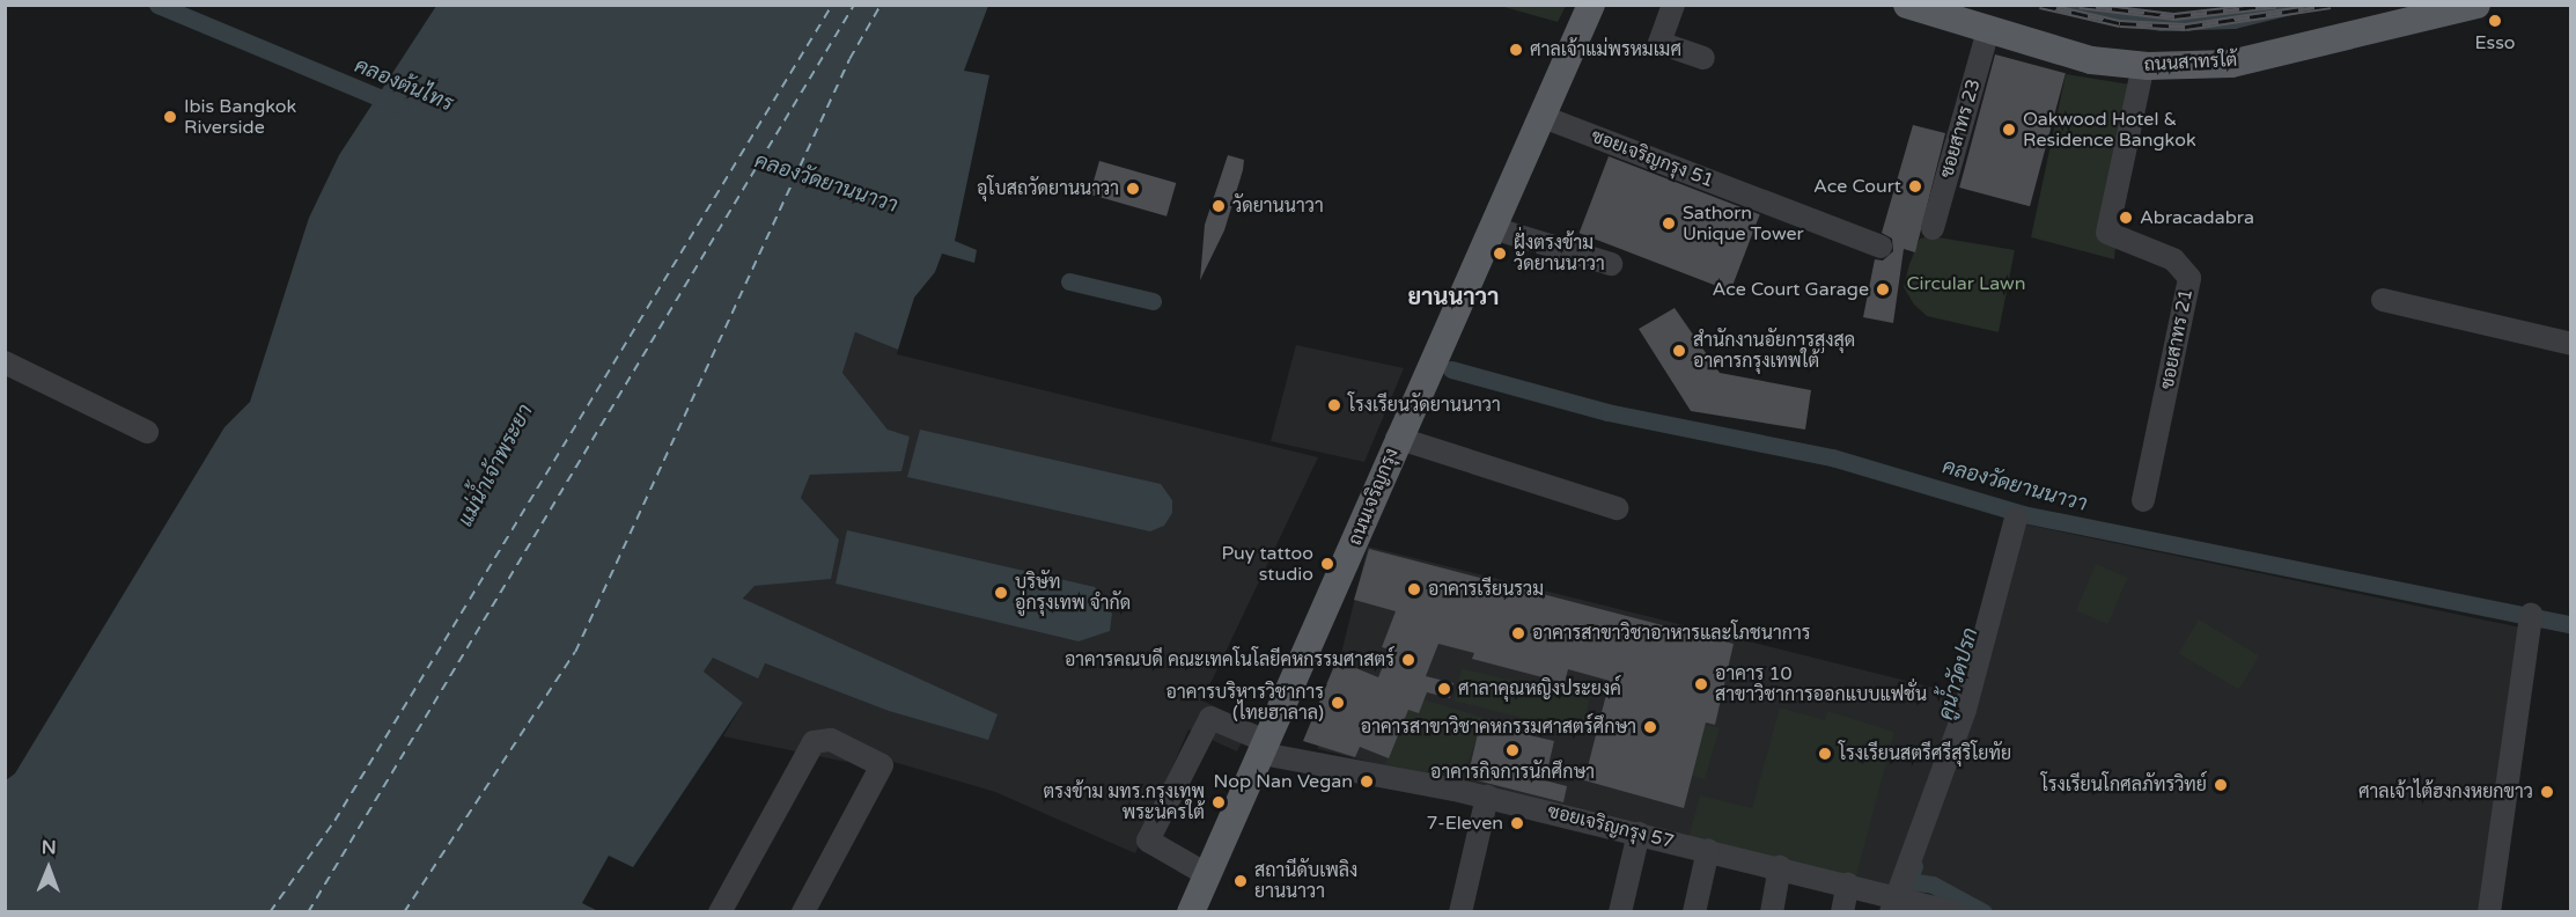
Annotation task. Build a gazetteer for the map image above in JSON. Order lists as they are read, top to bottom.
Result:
{
  "streets": {
    "main road": ["ถนนสาทรใต้", "ถนนเจริญกรุง"],
    "street": [
      "ซอยสาทร 23",
      "ซอยเจริญกรุง 51",
      "ซอยสาทร 21",
      "ซอยเจริญกรุง 57"
    ]
  },
  "crossings": [
    ["ถนนสาทรใต้", "ซอยสาทร 23"],
    ["ถนนสาทรใต้", "ซอยสาทร 21"],
    ["ซอยเจริญกรุง 51", "ถนนเจริญกรุง"],
    ["ถนนเจริญกรุง", "ซอยเจริญกรุง 57"]
  ],
  "districts": ["ยานนาวา"],
  "water": [
    "คลองต้นไทร",
    "คลองวัดยานนาวา",
    "แม่น้ำเจ้าพระยา",
    "คูน้ำวัดปรก"
  ],
  "parks": ["Circular Lawn"],
  "places": [
    "Esso",
    "ศาลเจ้าแม่พรหมเมศ",
    "Ibis Bangkok Riverside",
    "Oakwood Hotel & Residence Bangkok",
    "Ace Court",
    "อุโบสถวัดยานนาวา",
    "วัดยานนาวา",
    "Abracadabra",
    "Sathorn Unique Tower",
    "ฝั่งตรงข้าม วัดยานนาวา",
    "Ace Court Garage",
    "สำนักงานอัยการสูงสุด อาคารกรุงเทพใต้",
    "โรงเรียนวัดยานนาวา",
    "Puy tattoo studio",
    "อาคารเรียนรวม",
    "บริษัท อู่กรุงเทพ จำกัด",
    "อาคารสาขาวิชาอาหารและโภชนาการ",
    "อาคารคณบดี คณะเทคโนโลยีคหกรรมศาสตร์",
    "อาคาร 10 สาขาวิชาการออกแบบแฟชั่น",
    "ศาลาคุณหญิงประยงค์",
    "อาคารบริหารวิชาการ (ไทยฮาลาล)",
    "อาคารสาขาวิชาคหกรรมศาสตร์ศึกษา",
    "อาคารกิจการนักศึกษา",
    "โรงเรียนสตรีศรีสุริโยทัย",
    "Nop Nan Vegan",
    "โรงเรียนโกศลภัทรวิทย์",
    "ศาลเจ้าไต้ฮงกงหยกขาว",
    "ตรงข้าม มทร.กรุงเทพ พระนครใต้",
    "7-Eleven",
    "สถานีดับเพลิง ยานนาวา"
  ],
  "north": "top"
}
